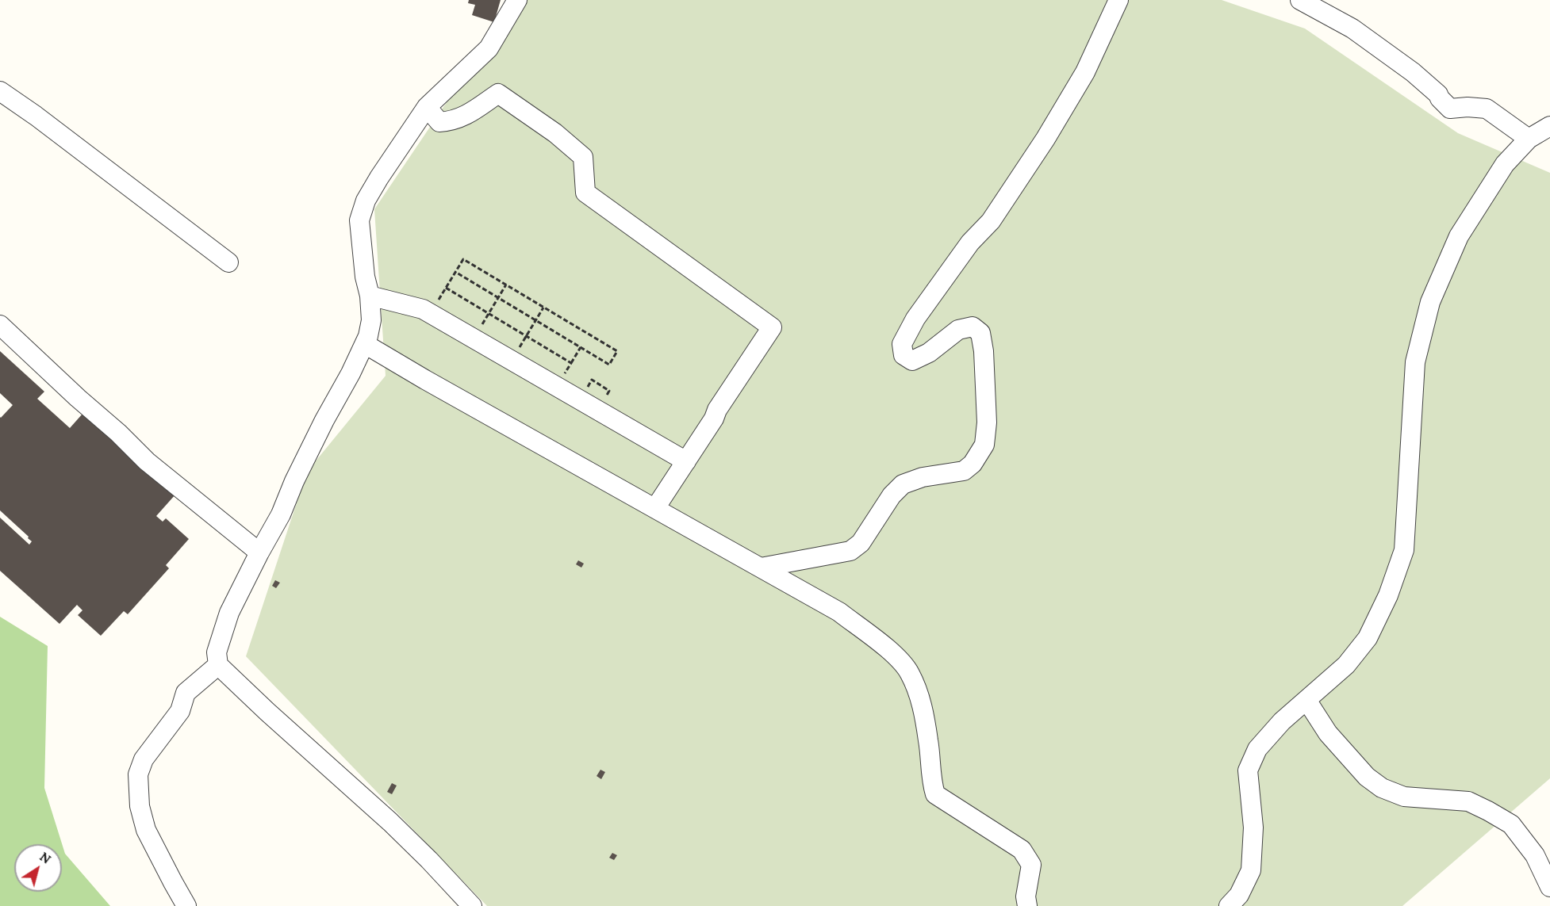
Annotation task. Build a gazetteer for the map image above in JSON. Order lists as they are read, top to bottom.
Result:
{
  "north": "top right"
}
